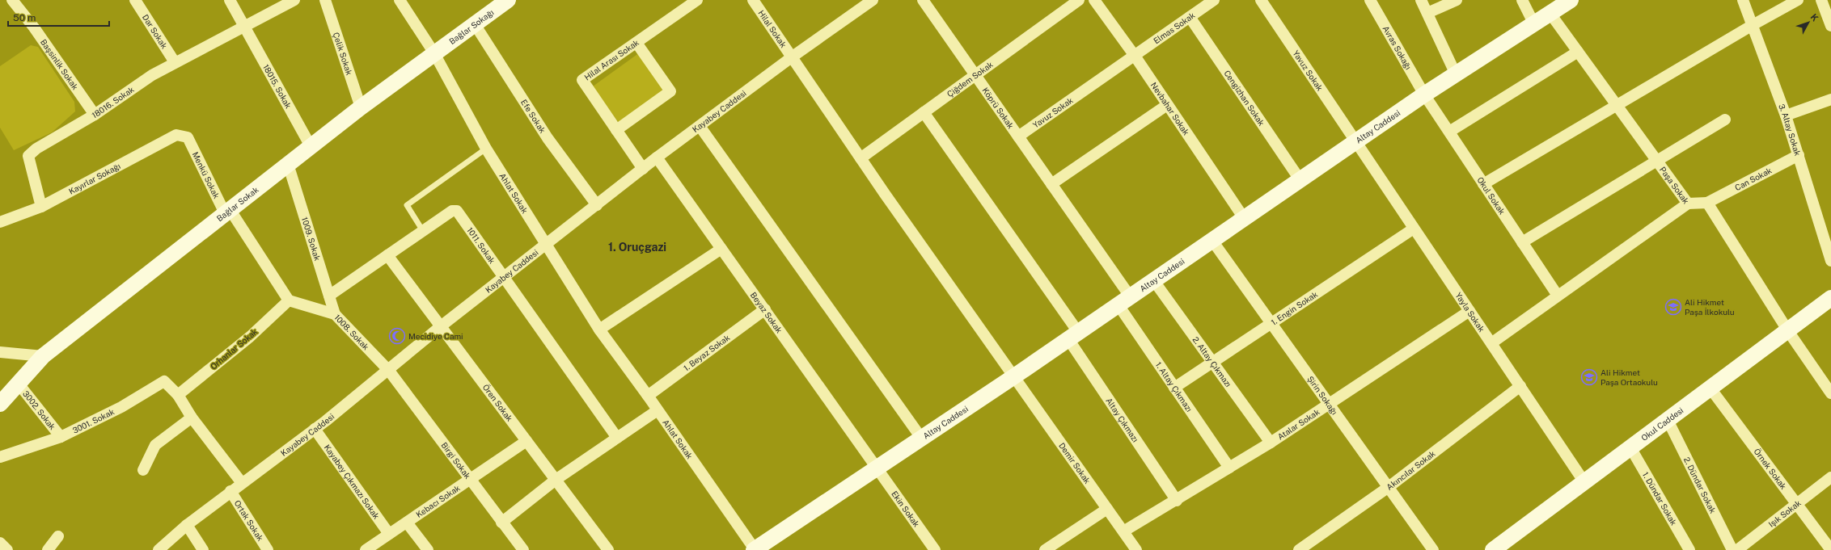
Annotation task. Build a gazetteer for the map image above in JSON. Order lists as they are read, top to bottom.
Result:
{
  "streets": {
    "main road": [
      "Bağlar Sokağı",
      "Altay Caddesi",
      "Bağlar Sokak",
      "Okul Caddesi"
    ],
    "street": [
      "Elmas Sokak",
      "Hilal Sokak",
      "Dar Sokak",
      "Avras Sokağı",
      "Çelik Sokak",
      "Hilal Arası Sokak",
      "Başsinlik Sokak",
      "Yavuz Sokak",
      "Çiğdem Sokak",
      "18015. Sokak",
      "Cengizhan Sokak",
      "18016. Sokak",
      "Köprü Sokak",
      "Nevbahar Sokak",
      "Kayabey Caddesi",
      "Efe Sokak",
      "3. Altay Sokak",
      "Menkü Sokak",
      "Kayırlar Sokağı",
      "Can Sokak",
      "Paşa Sokak",
      "Ahlat Sokak",
      "Okul Sokak",
      "1009. Sokak",
      "1011. Sokak",
      "1. Engin Sokak",
      "Yayla Sokak",
      "Beyaz Sokak",
      "1008. Sokak",
      "Orhanlar Sokak",
      "1. Beyaz Sokak",
      "2. Altay Çıkmazı",
      "1. Altay Çıkmazı",
      "Şirin Sokağı",
      "Ören Sokak",
      "3002. Sokak",
      "Altay Çıkmazı",
      "3001. Sokak",
      "Atalar Sokak",
      "Birgi Sokak",
      "Demir Sokak",
      "Örnek Sokak",
      "Akıncılar Sokak",
      "Kayabey Çıkmazı Sokak",
      "2. Dündar Sokak",
      "1. Dündar Sokak",
      "Kebacı Sokak",
      "Ekin Sokak",
      "Işık Sokak",
      "Ortak Sokak"
    ]
  },
  "crossings": [
    ["Bağlar Sokağı", "Efe Sokak"],
    ["Bağlar Sokağı", "Ahlat Sokak"],
    ["Bağlar Sokağı", "Bağlar Sokak"],
    ["Elmas Sokak", "Yavuz Sokak"],
    ["Elmas Sokak", "Cengizhan Sokak"],
    ["Elmas Sokak", "Nevbahar Sokak"],
    ["Hilal Sokak", "Çiğdem Sokak"],
    ["Hilal Sokak", "Kayabey Caddesi"],
    ["Hilal Sokak", "Demir Sokak"],
    ["Dar Sokak", "18016. Sokak"],
    ["Avras Sokağı", "Altay Caddesi"],
    ["Avras Sokağı", "Okul Sokak"],
    ["Çelik Sokak", "Bağlar Sokak"],
    ["Hilal Arası Sokak", "Kayabey Caddesi"],
    ["Başsinlik Sokak", "18016. Sokak"],
    ["Yavuz Sokak", "Köprü Sokak"],
    ["Yavuz Sokak", "Nevbahar Sokak"],
    ["Yavuz Sokak", "Altay Caddesi"],
    ["Yavuz Sokak", "Yayla Sokak"],
    ["Çiğdem Sokak", "Köprü Sokak"],
    ["Çiğdem Sokak", "Altay Çıkmazı"],
    ["Çiğdem Sokak", "Demir Sokak"],
    ["18015. Sokak", "18016. Sokak"],
    ["18015. Sokak", "Bağlar Sokak"],
    ["Cengizhan Sokak", "Altay Caddesi"],
    ["18016. Sokak", "Kayırlar Sokağı"],
    ["Köprü Sokak", "Altay Caddesi"],
    ["Köprü Sokak", "1. Altay Çıkmazı"],
    ["Nevbahar Sokak", "Altay Caddesi"],
    ["Kayabey Caddesi", "Efe Sokak"],
    ["Kayabey Caddesi", "Ahlat Sokak"],
    ["Kayabey Caddesi", "1011. Sokak"],
    ["Kayabey Caddesi", "Beyaz Sokak"],
    ["Kayabey Caddesi", "1008. Sokak"],
    ["Kayabey Caddesi", "Ören Sokak"],
    ["Kayabey Caddesi", "Birgi Sokak"],
    ["Kayabey Caddesi", "Kayabey Çıkmazı Sokak"],
    ["Kayabey Caddesi", "Ortak Sokak"],
    ["Altay Caddesi", "Paşa Sokak"],
    ["Altay Caddesi", "Ahlat Sokak"],
    ["Altay Caddesi", "Okul Sokak"],
    ["Altay Caddesi", "Yayla Sokak"],
    ["Altay Caddesi", "Beyaz Sokak"],
    ["Altay Caddesi", "2. Altay Çıkmazı"],
    ["Altay Caddesi", "1. Altay Çıkmazı"],
    ["Altay Caddesi", "Şirin Sokağı"],
    ["Altay Caddesi", "Altay Çıkmazı"],
    ["Altay Caddesi", "Demir Sokak"],
    ["Altay Caddesi", "Ekin Sokak"],
    ["3. Altay Sokak", "Can Sokak"],
    ["Menkü Sokak", "Kayırlar Sokağı"],
    ["Menkü Sokak", "Bağlar Sokak"],
    ["Can Sokak", "Paşa Sokak"],
    ["Ahlat Sokak", "Bağlar Sokak"],
    ["Ahlat Sokak", "1. Beyaz Sokak"],
    ["Bağlar Sokak", "1009. Sokak"],
    ["Bağlar Sokak", "3002. Sokak"],
    ["1009. Sokak", "1011. Sokak"],
    ["1009. Sokak", "1008. Sokak"],
    ["1011. Sokak", "Ören Sokak"],
    ["1. Engin Sokak", "Yayla Sokak"],
    ["1. Engin Sokak", "2. Altay Çıkmazı"],
    ["1. Engin Sokak", "1. Altay Çıkmazı"],
    ["1. Engin Sokak", "Şirin Sokağı"],
    ["Yayla Sokak", "Okul Caddesi"],
    ["Yayla Sokak", "Atalar Sokak"],
    ["Yayla Sokak", "Akıncılar Sokak"],
    ["Beyaz Sokak", "1. Beyaz Sokak"],
    ["Beyaz Sokak", "Ekin Sokak"],
    ["1008. Sokak", "Orhanlar Sokak"],
    ["1008. Sokak", "Birgi Sokak"],
    ["Orhanlar Sokak", "3001. Sokak"],
    ["2. Altay Çıkmazı", "Atalar Sokak"],
    ["1. Altay Çıkmazı", "Atalar Sokak"],
    ["Şirin Sokağı", "Atalar Sokak"],
    ["Şirin Sokağı", "Akıncılar Sokak"],
    ["Ören Sokak", "Kebacı Sokak"],
    ["3002. Sokak", "3001. Sokak"],
    ["Altay Çıkmazı", "Atalar Sokak"],
    ["Okul Caddesi", "Örnek Sokak"],
    ["Okul Caddesi", "2. Dündar Sokak"],
    ["Okul Caddesi", "1. Dündar Sokak"],
    ["Atalar Sokak", "Demir Sokak"],
    ["Birgi Sokak", "Kebacı Sokak"],
    ["Örnek Sokak", "Işık Sokak"],
    ["Kayabey Çıkmazı Sokak", "Kebacı Sokak"]
  ],
  "districts": ["1. Oruçgazi"],
  "places": {
    "school or university": ["Ali Hikmet Paşa İlkokulu", "Ali Hikmet Paşa Ortaokulu"],
    "mosque": ["Mecidiye Cami"]
  },
  "scale_bar": "50 m",
  "north": "top right"
}
